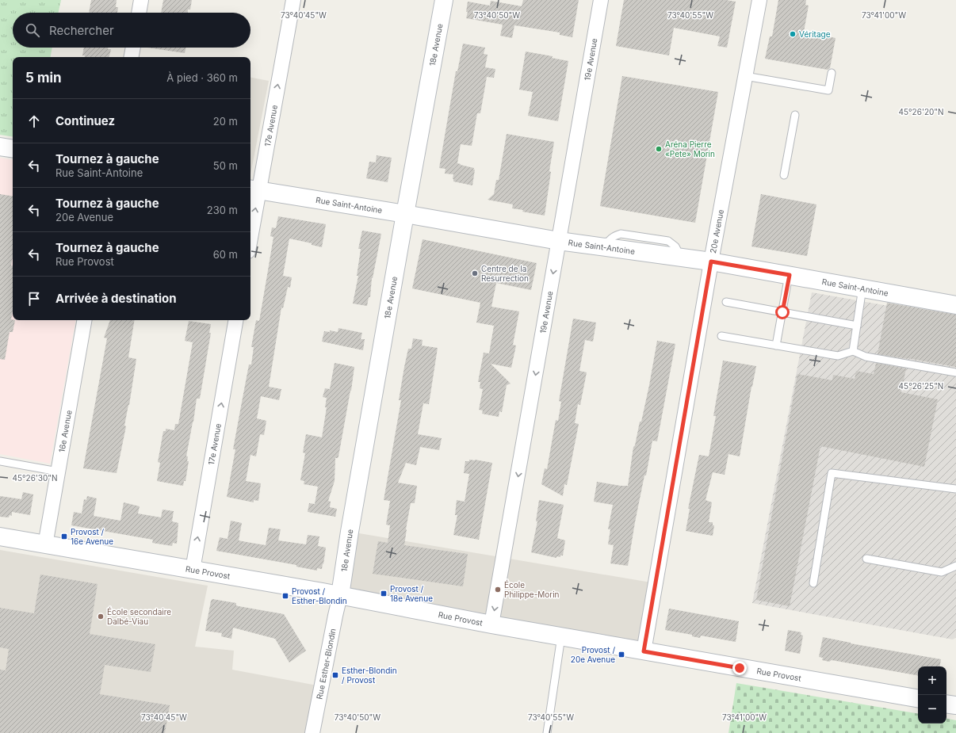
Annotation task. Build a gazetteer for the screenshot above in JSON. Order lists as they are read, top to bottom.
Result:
{
  "streets": {
    "street": [
      "18e Avenue",
      "19e Avenue",
      "17e Avenue",
      "Rue Saint-Antoine",
      "20e Avenue",
      "16e Avenue",
      "Rue Provost",
      "Rue Esther-Blondin"
    ]
  },
  "crossings": [
    ["18e Avenue", "Rue Saint-Antoine"],
    ["18e Avenue", "Rue Provost"],
    ["18e Avenue", "Rue Esther-Blondin"],
    ["19e Avenue", "Rue Saint-Antoine"],
    ["19e Avenue", "Rue Provost"],
    ["17e Avenue", "Rue Saint-Antoine"],
    ["17e Avenue", "Rue Provost"],
    ["Rue Saint-Antoine", "20e Avenue"],
    ["20e Avenue", "Rue Provost"],
    ["16e Avenue", "Rue Provost"],
    ["Rue Provost", "Rue Esther-Blondin"]
  ],
  "one_way": ["19e Avenue", "17e Avenue"],
  "places": {
    "other": [
      "Véritage",
      "Aréna Pierre «Pete» Morin",
      "Centre de la Resurrection",
      "École Philippe-Morin",
      "École secondaire Dalbé-Viau"
    ],
    "transit": [
      "Provost / 16e Avenue",
      "Provost / 18e Avenue",
      "Provost / Esther-Blondin",
      "Provost / 20e Avenue",
      "Esther-Blondin / Provost"
    ]
  },
  "page": {
    "search": "Rechercher",
    "heading": ["5 min", "À pied · 360 m"],
    "list": [
      ["Continuez", "20 m"],
      ["Tournez à gauche", "Rue Saint-Antoine", "50 m"],
      ["Tournez à gauche", "20e Avenue", "230 m"],
      ["Tournez à gauche", "Rue Provost", "60 m"],
      "Arrivée à destination"
    ],
    "map_buttons": ["+", "−"]
  },
  "coordinates": [
    "73°40'45\"W",
    "73°40'50\"W",
    "73°40'55\"W",
    "73°41'00\"W",
    "45°26'20\"N",
    "45°26'25\"N",
    "45°26'30\"N"
  ]
}
